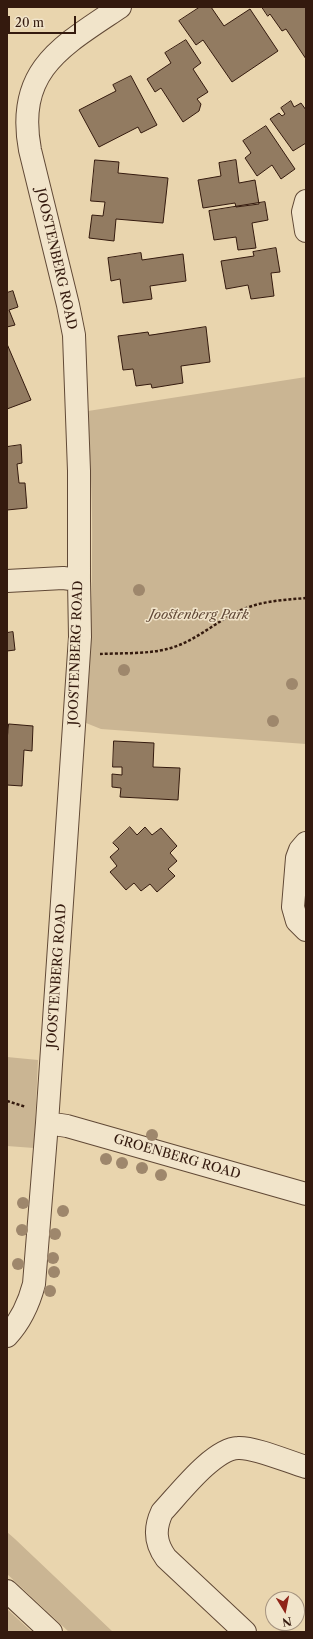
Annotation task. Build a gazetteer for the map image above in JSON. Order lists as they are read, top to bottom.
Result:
{
  "streets": {
    "street": ["JOOSTENBERG ROAD", "GROENBERG ROAD"]
  },
  "crossings": [
    ["JOOSTENBERG ROAD", "GROENBERG ROAD"]
  ],
  "parks": ["Joostenberg Park"],
  "scale_bar": "20 m",
  "north": "bottom"
}
